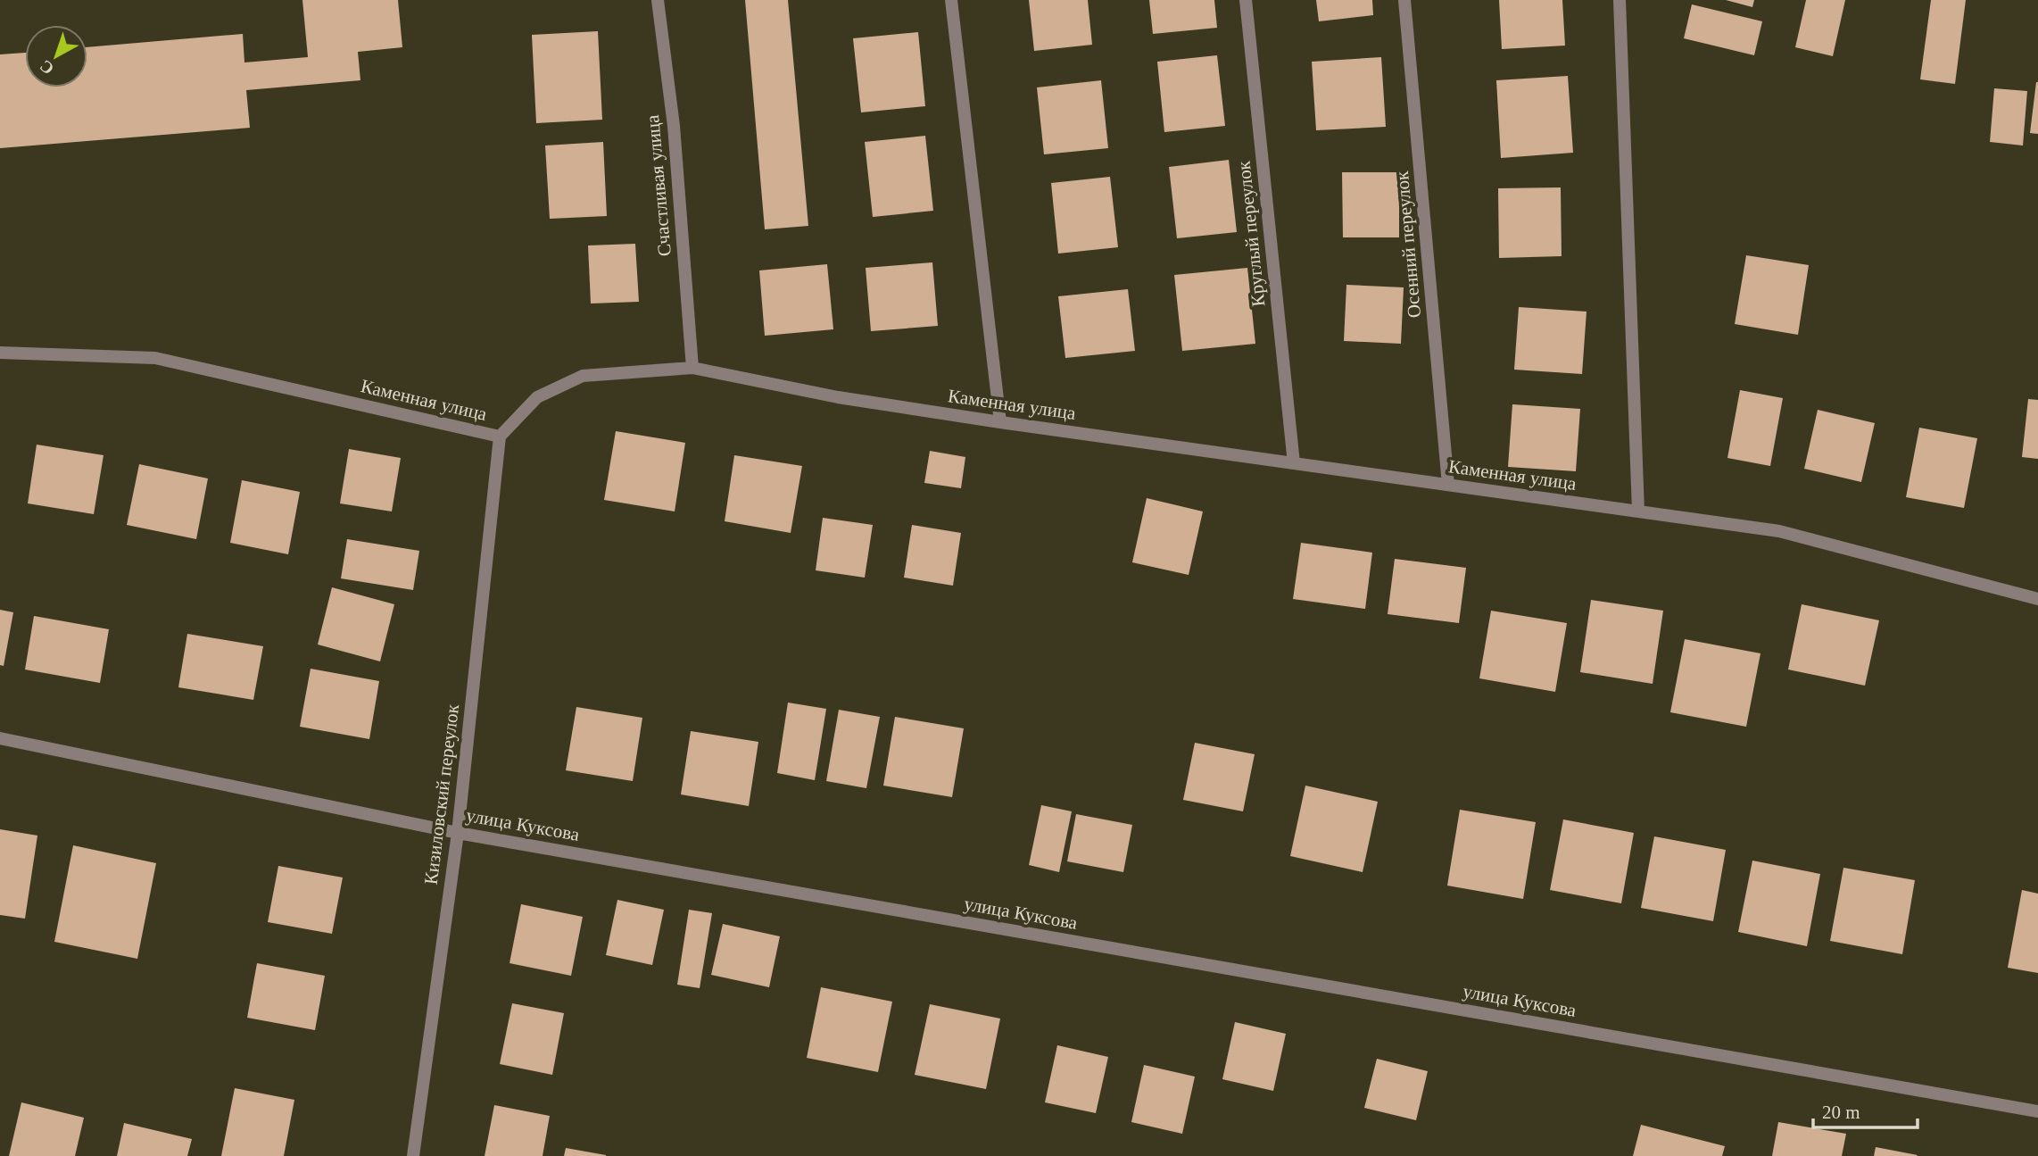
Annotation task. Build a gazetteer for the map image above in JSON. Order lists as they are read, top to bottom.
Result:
{
  "streets": {
    "street": [
      "Счастливая улица",
      "Круглый переулок",
      "Осенний переулок",
      "Каменная улица",
      "Кизиловский переулок",
      "улица Куксова"
    ]
  },
  "crossings": [
    ["Счастливая улица", "Каменная улица"],
    ["Круглый переулок", "Каменная улица"],
    ["Осенний переулок", "Каменная улица"],
    ["Каменная улица", "Кизиловский переулок"],
    ["Кизиловский переулок", "улица Куксова"]
  ],
  "scale_bar": "20 m",
  "north": "bottom left"
}
